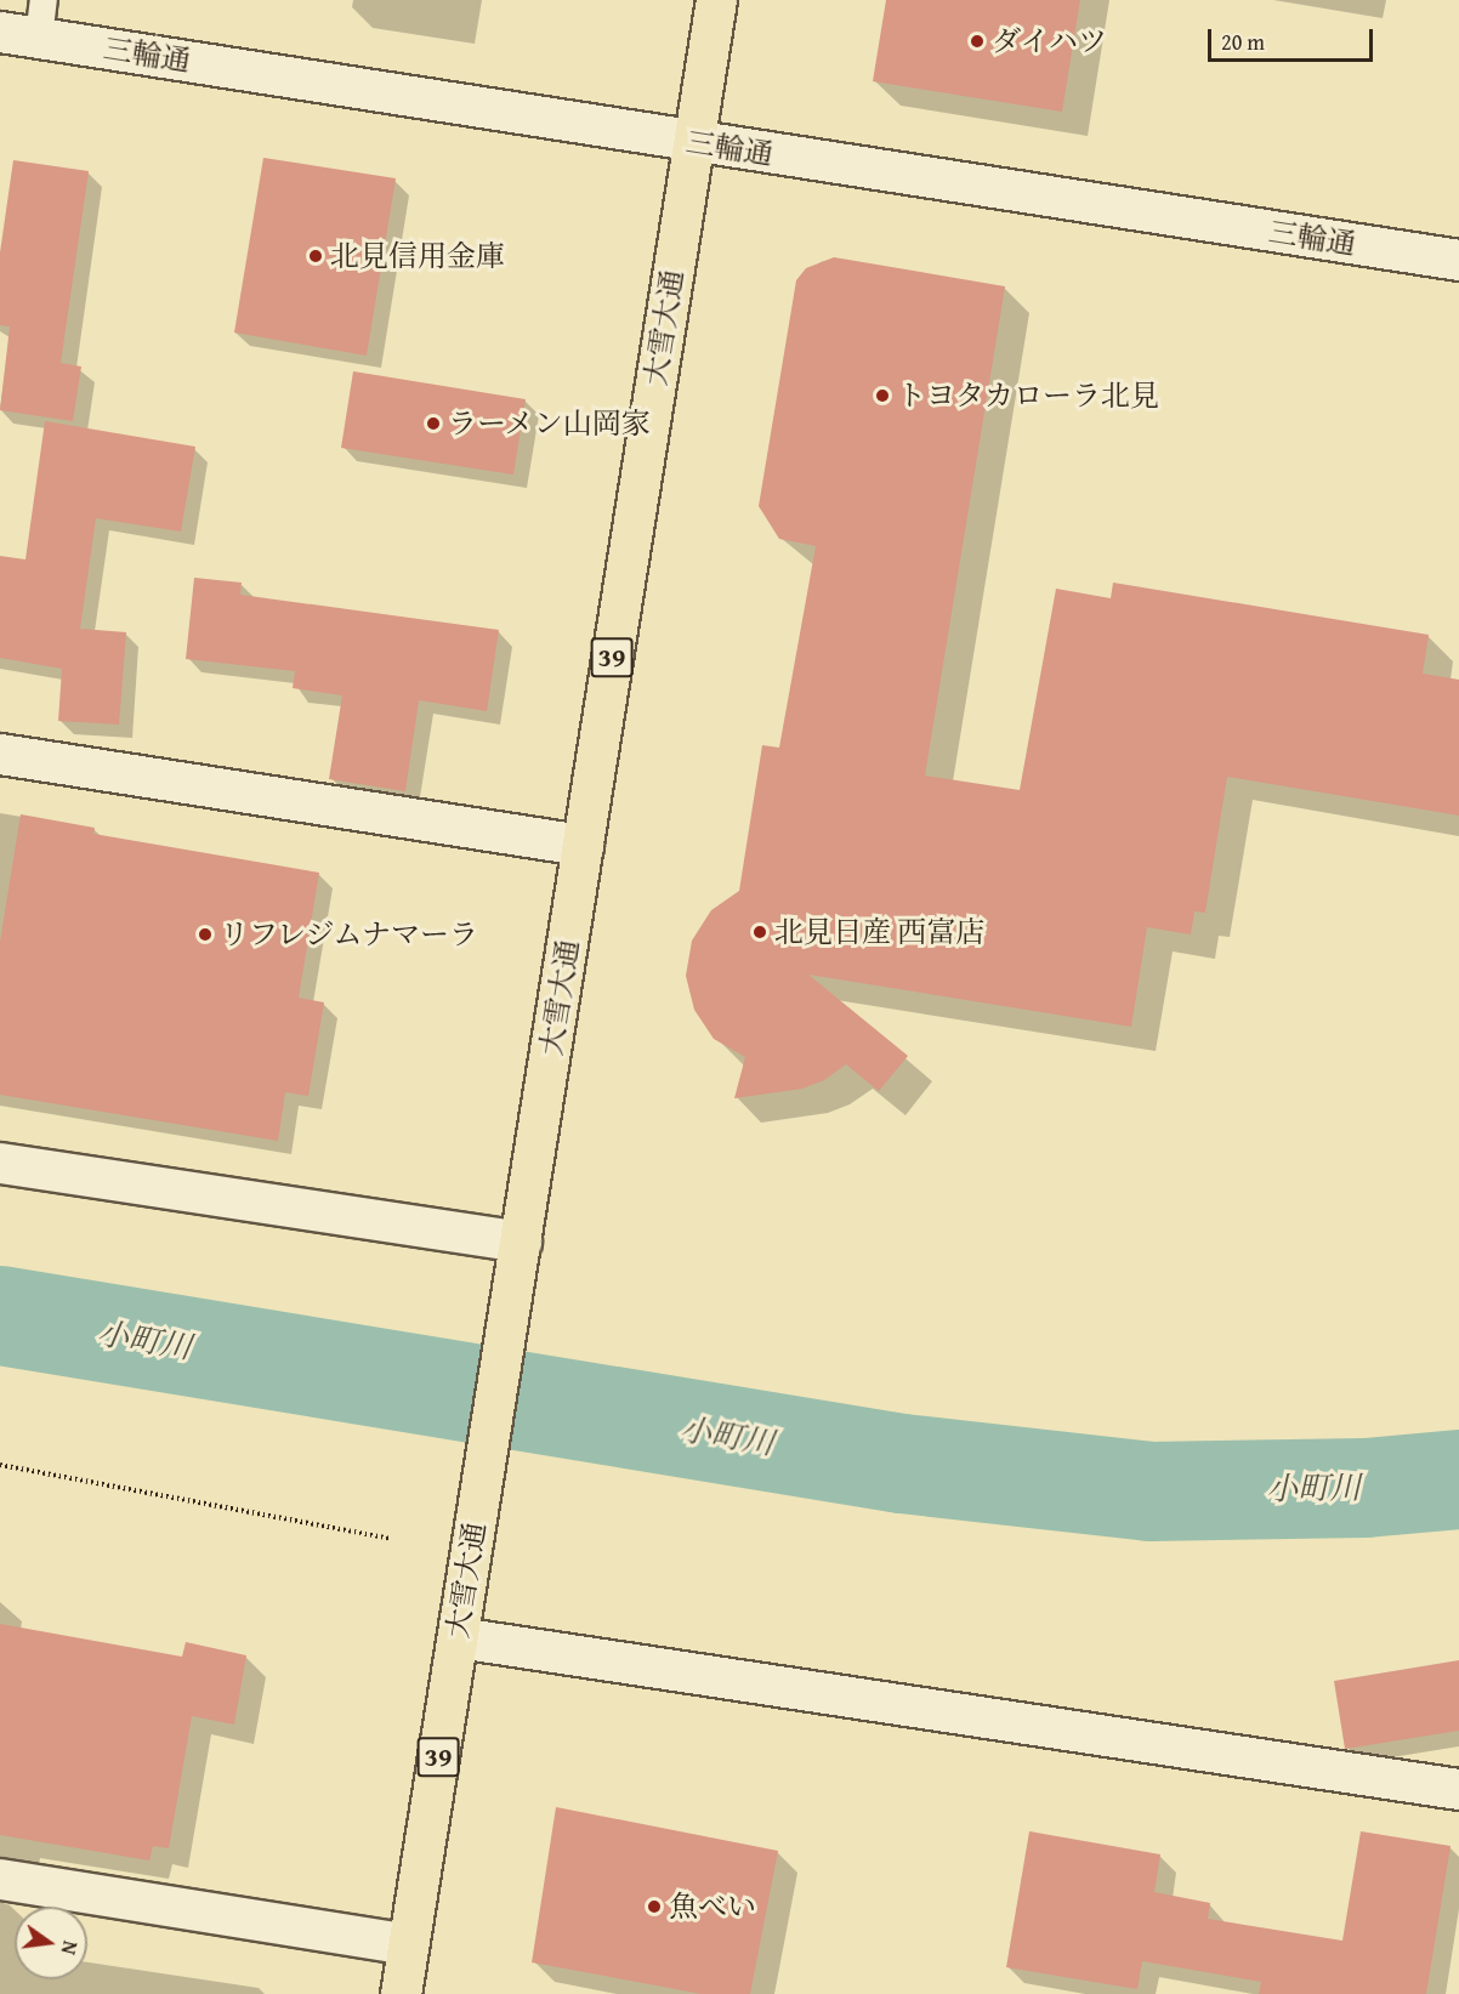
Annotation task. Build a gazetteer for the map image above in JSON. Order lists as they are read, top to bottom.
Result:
{
  "streets": {
    "highway": ["大雪大通", "39"],
    "street": ["三輪通"]
  },
  "crossings": [
    ["三輪通", "大雪大通"]
  ],
  "water": ["小町川"],
  "places": [
    "ダイハツ",
    "北見信用金庫",
    "トヨタカローラ北見",
    "ラーメン山岡家",
    "北見日産 西富店",
    "リフレジムナマーラ",
    "魚べい"
  ],
  "scale_bar": "20 m",
  "north": "right"
}
